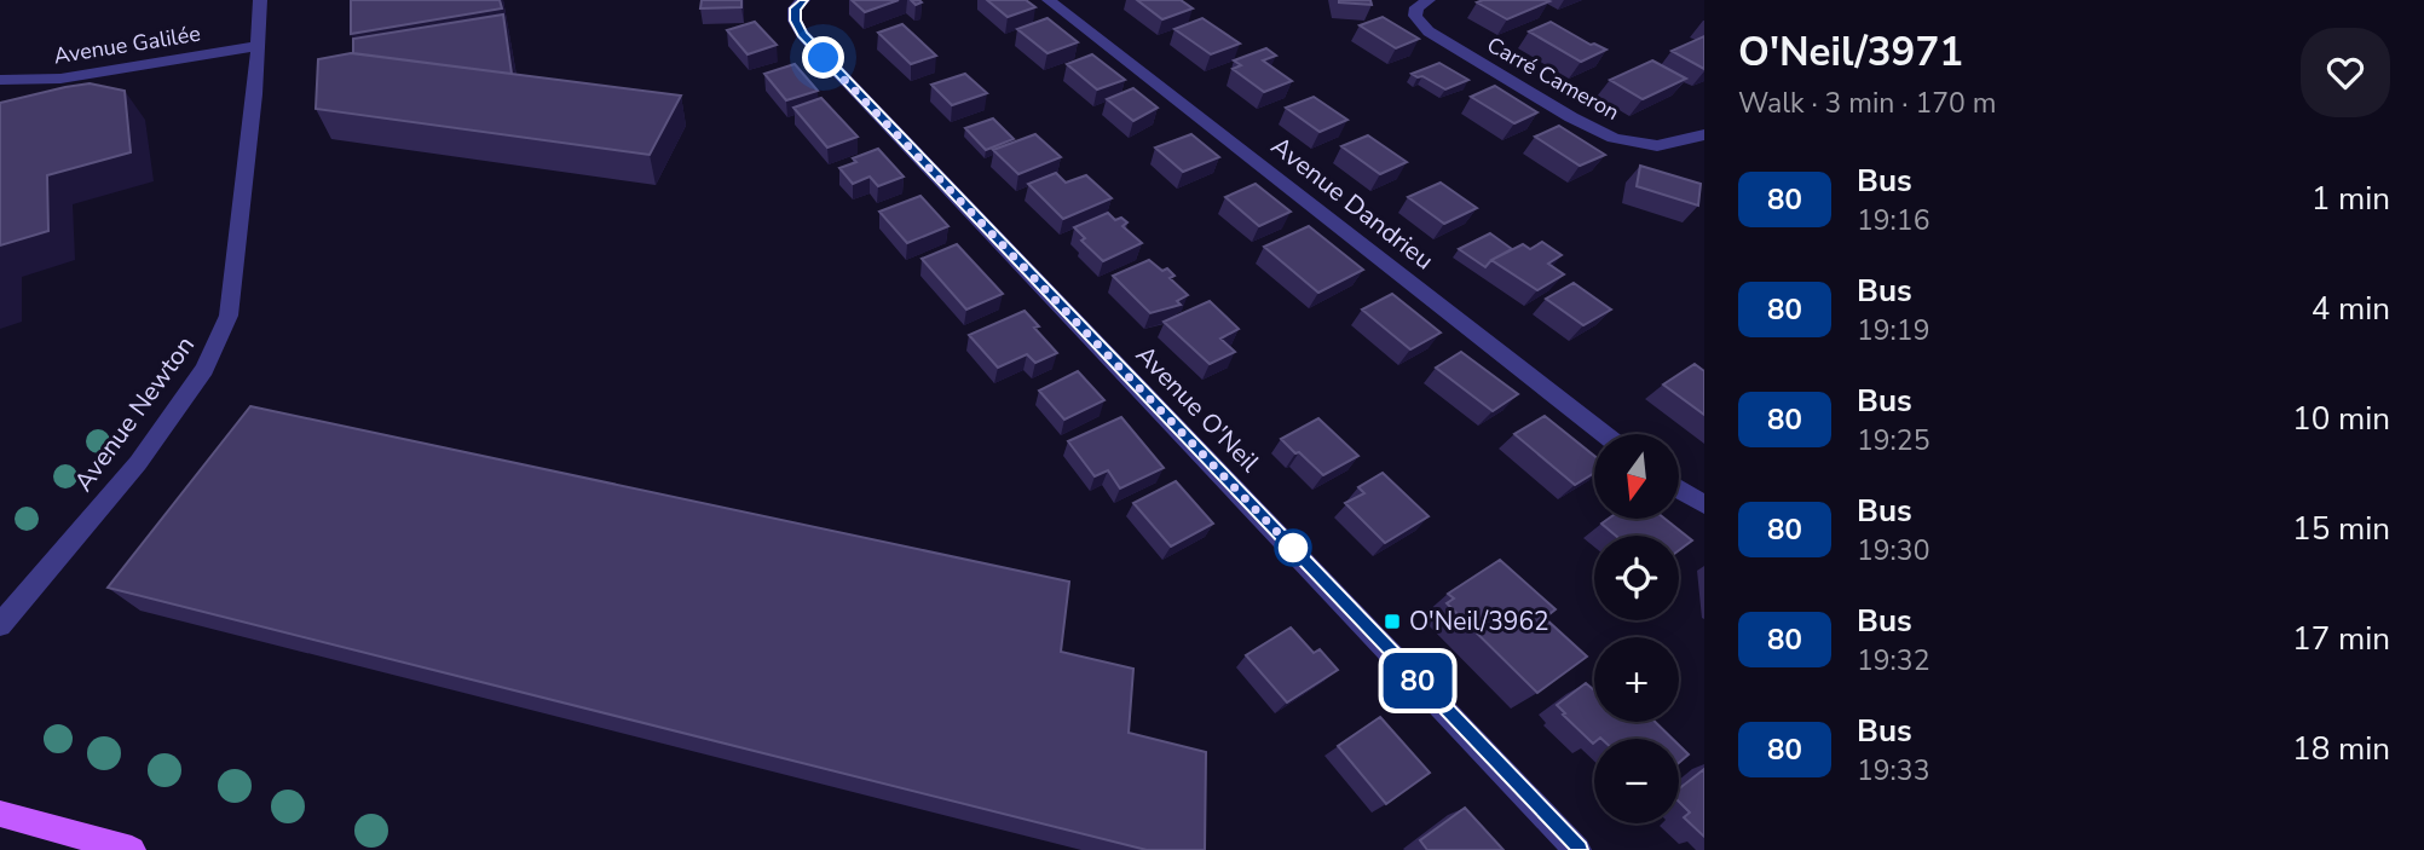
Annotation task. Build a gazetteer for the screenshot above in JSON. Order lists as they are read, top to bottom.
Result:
{
  "streets": {
    "street": [
      "Avenue Galilée",
      "Carré Cameron",
      "Avenue Dandrieu",
      "Avenue O'Neil",
      "Avenue Newton"
    ]
  },
  "crossings": [
    ["Avenue Galilée", "Avenue Newton"]
  ],
  "places": {
    "transit": ["O'Neil/3962"]
  },
  "lines": ["bus line 80"],
  "north": "bottom",
  "page": {
    "on_map": "80",
    "heading": ["O'Neil/3971", "Walk · 3 min · 170 m"],
    "list": [
      {
        "mark": "80",
        "name": "Bus",
        "note": "19:16",
        "value": "1 min"
      },
      {
        "mark": "80",
        "name": "Bus",
        "note": "19:19",
        "value": "4 min"
      },
      {
        "mark": "80",
        "name": "Bus",
        "note": "19:25",
        "value": "10 min"
      },
      {
        "mark": "80",
        "name": "Bus",
        "note": "19:30",
        "value": "15 min"
      },
      {
        "mark": "80",
        "name": "Bus",
        "note": "19:32",
        "value": "17 min"
      },
      {
        "mark": "80",
        "name": "Bus",
        "note": "19:33",
        "value": "18 min"
      }
    ],
    "map_buttons": ["+", "−"]
  }
}
